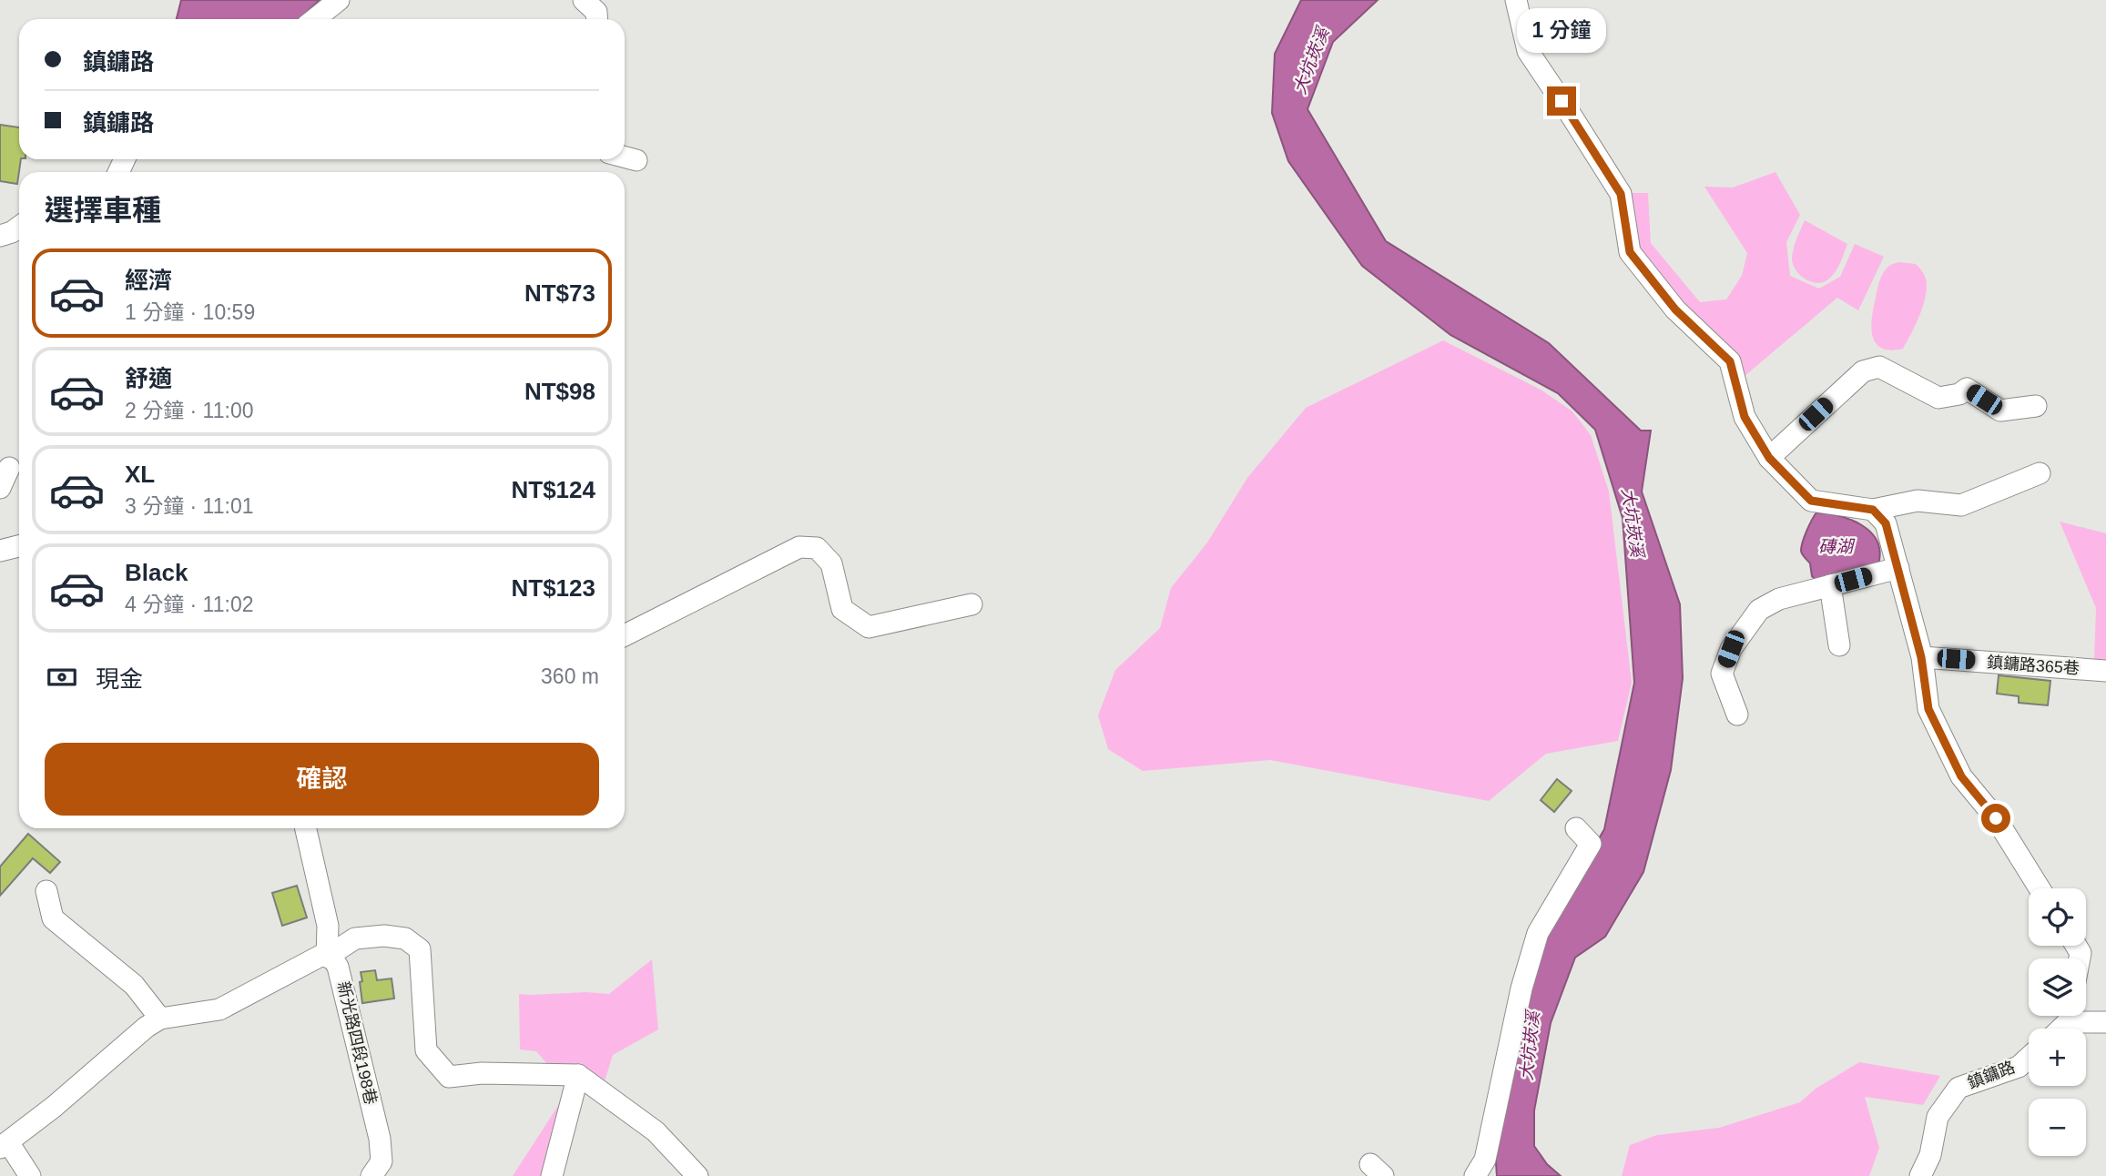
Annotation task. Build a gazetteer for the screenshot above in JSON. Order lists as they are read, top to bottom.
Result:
{
  "streets": {
    "street": ["鎮鏞路365巷", "新光路四段198巷", "鎮鏞路"]
  },
  "water": ["大坑崁溪", "磚湖"],
  "page": {
    "bubble": "1 分鐘",
    "banner": ["鎮鏞路", "鎮鏞路"],
    "heading": "選擇車種",
    "list": [
      {
        "name": "經濟",
        "note": "1 分鐘 · 10:59",
        "value": "NT$73"
      },
      {
        "name": "舒適",
        "note": "2 分鐘 · 11:00",
        "value": "NT$98"
      },
      {
        "name": "XL",
        "note": "3 分鐘 · 11:01",
        "value": "NT$124"
      },
      {
        "name": "Black",
        "note": "4 分鐘 · 11:02",
        "value": "NT$123"
      }
    ],
    "pay": ["現金", "360 m"],
    "buttons": "確認",
    "map_buttons": ["+", "−"]
  }
}
